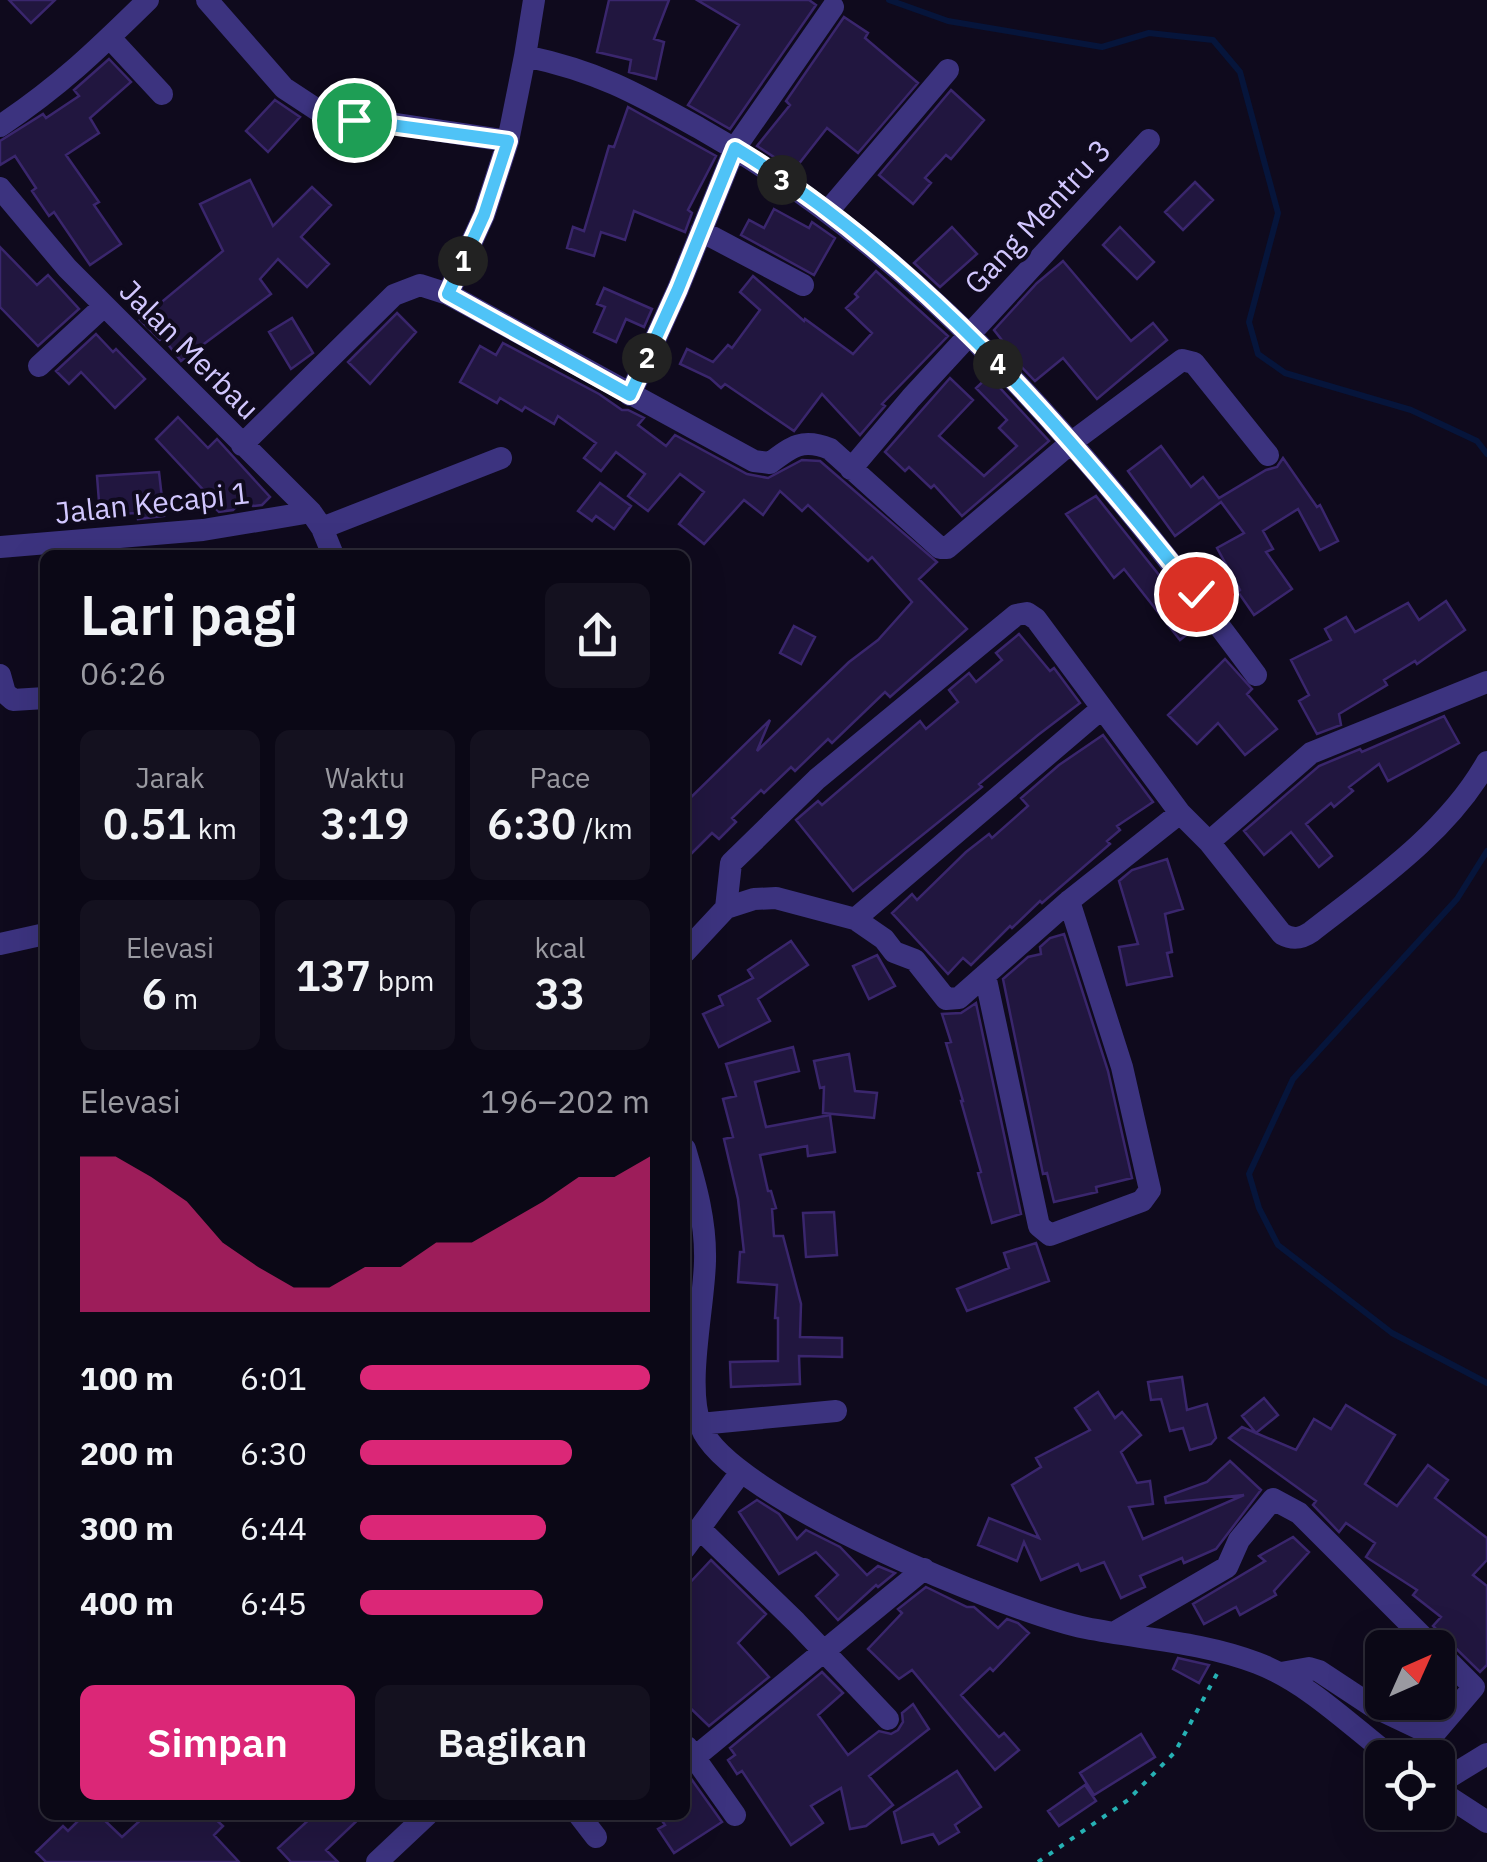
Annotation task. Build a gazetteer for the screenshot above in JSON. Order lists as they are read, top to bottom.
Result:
{
  "streets": {
    "street": ["Gang Mentru 3", "Jalan Merbau", "Jalan Kecapi 1"]
  },
  "crossings": [
    ["Jalan Merbau", "Jalan Kecapi 1"]
  ],
  "north": "top right",
  "page": {
    "pins": [
      "3",
      "1",
      "2",
      "4"
    ],
    "heading": ["Lari pagi", "06:26"],
    "stats": [
      ["Jarak", "0.51 km"],
      ["Waktu", "3:19"],
      ["Pace", "6:30 /km"],
      ["Elevasi", "6 m"],
      ["137 bpm"],
      ["kcal", "33"]
    ],
    "chart": ["Elevasi", "196–202 m"],
    "list": [
      {
        "name": "100 m",
        "note": "6:01"
      },
      {
        "name": "200 m",
        "note": "6:30"
      },
      {
        "name": "300 m",
        "note": "6:44"
      },
      {
        "name": "400 m",
        "note": "6:45"
      }
    ],
    "buttons": ["Simpan", "Bagikan"]
  }
}
